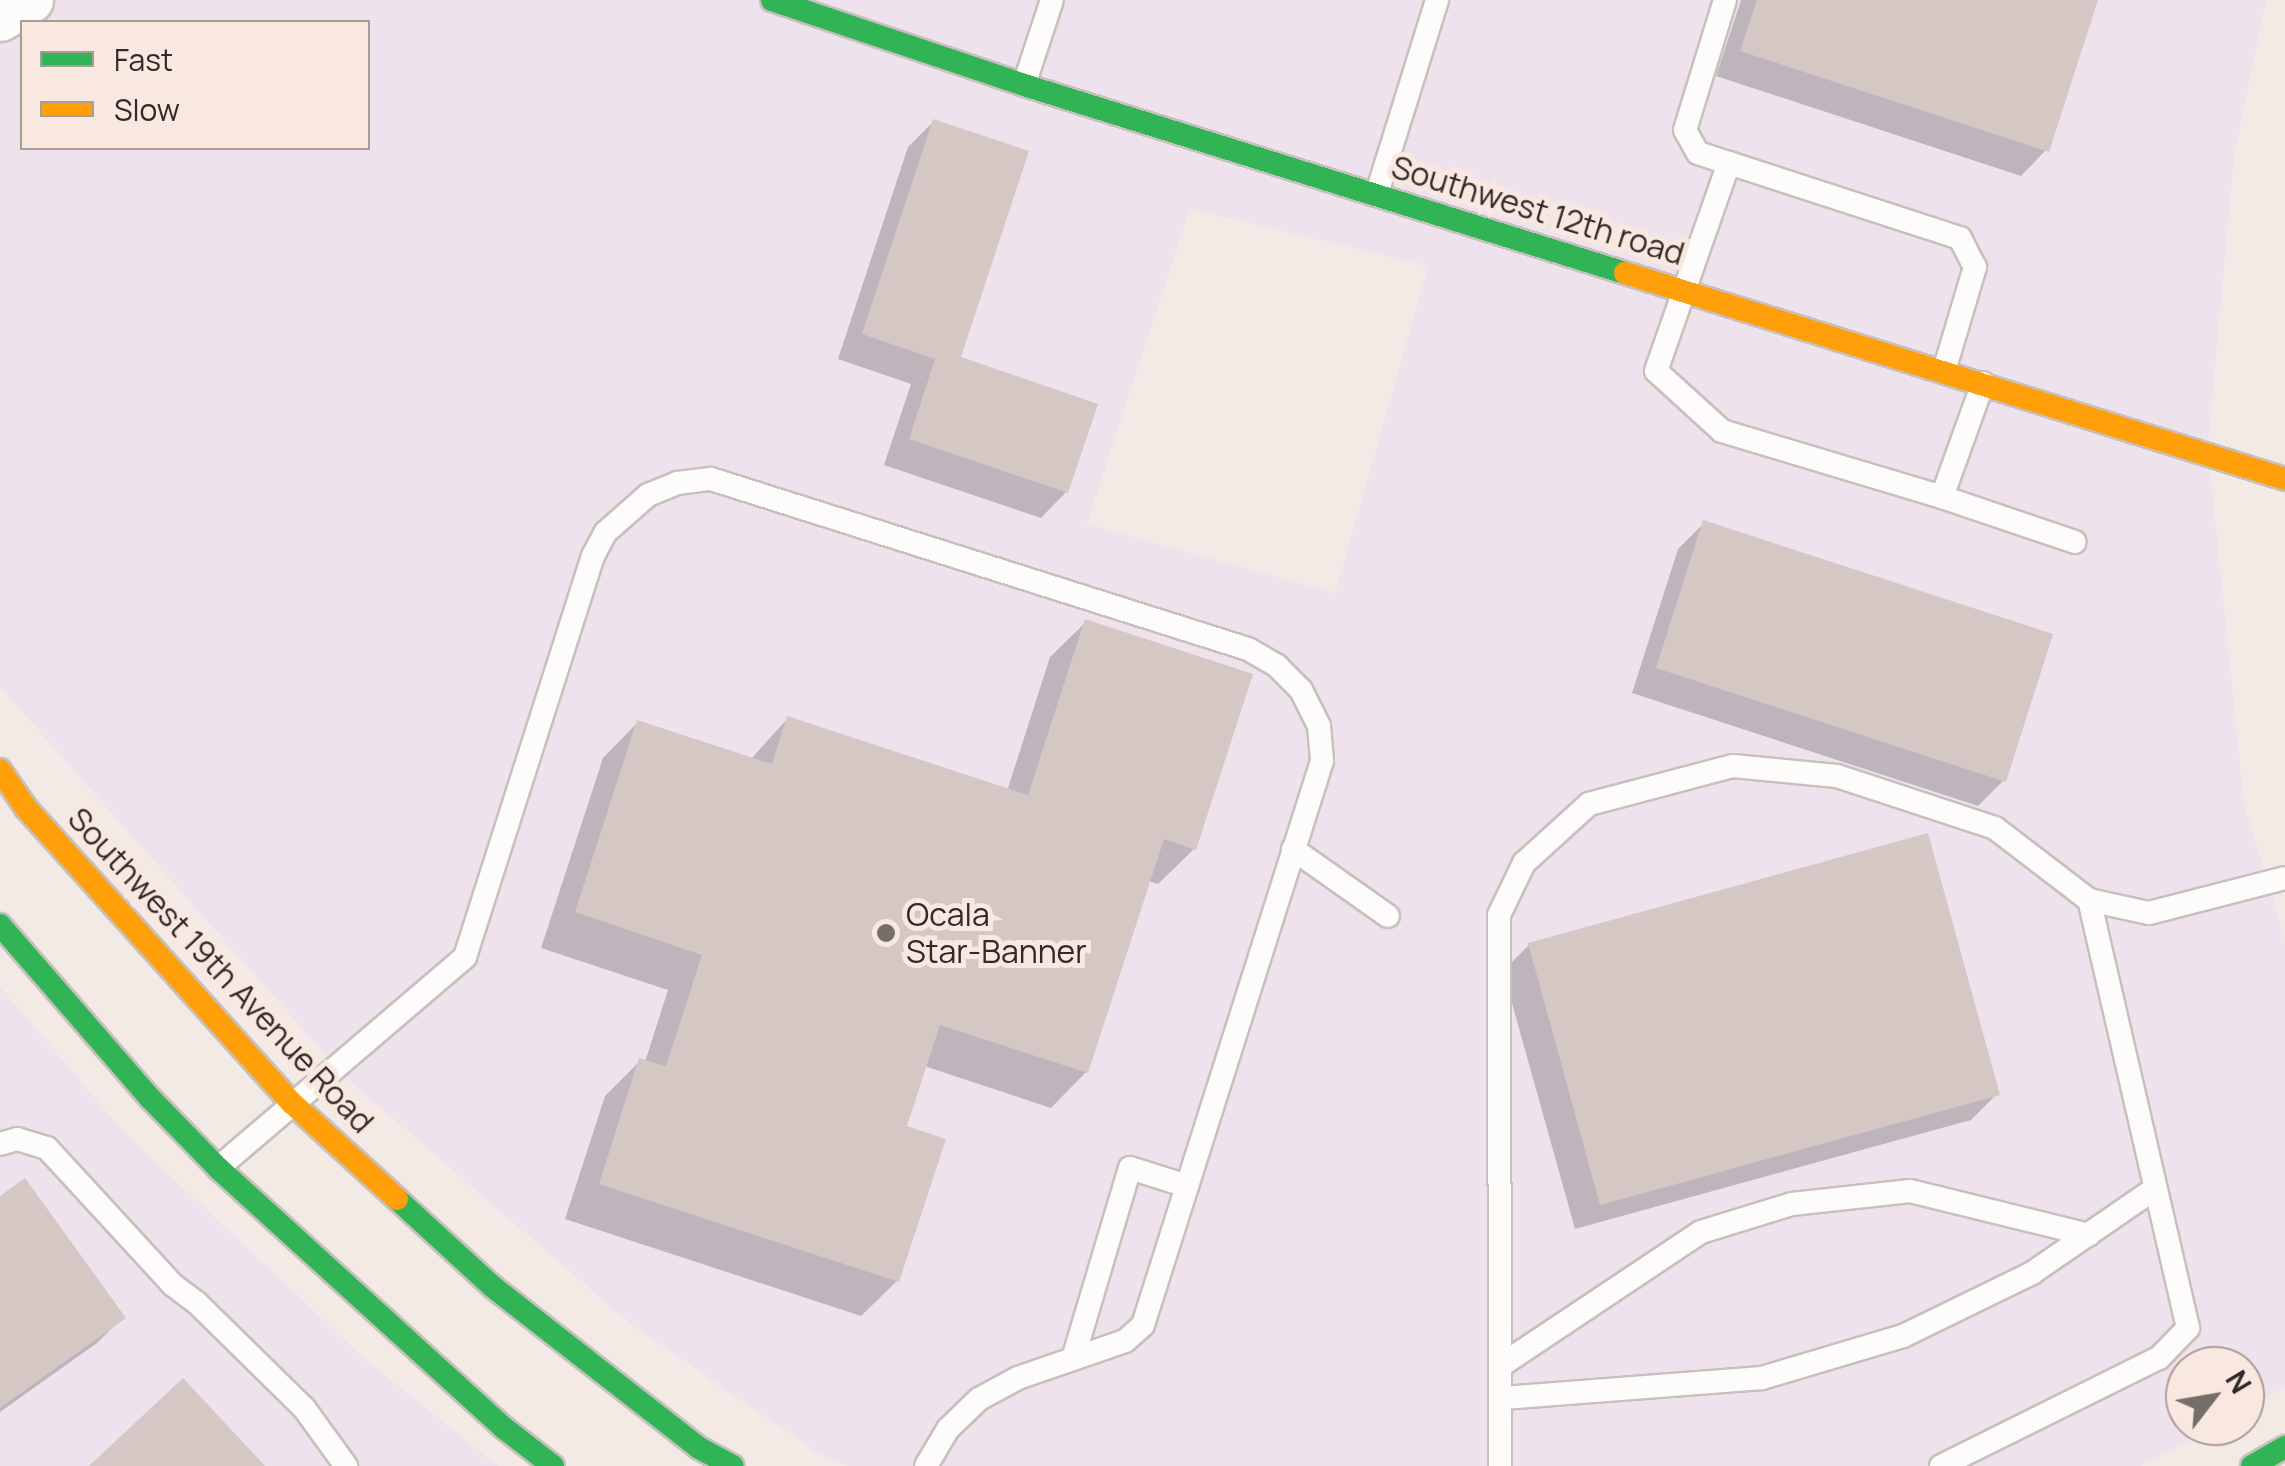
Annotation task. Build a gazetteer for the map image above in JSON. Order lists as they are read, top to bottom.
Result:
{
  "streets": {
    "main road": ["Southwest 12th road", "Southwest 19th Avenue Road"]
  },
  "places": ["Ocala Star-Banner"],
  "legend": ["Fast", "Slow"],
  "north": "top right"
}
